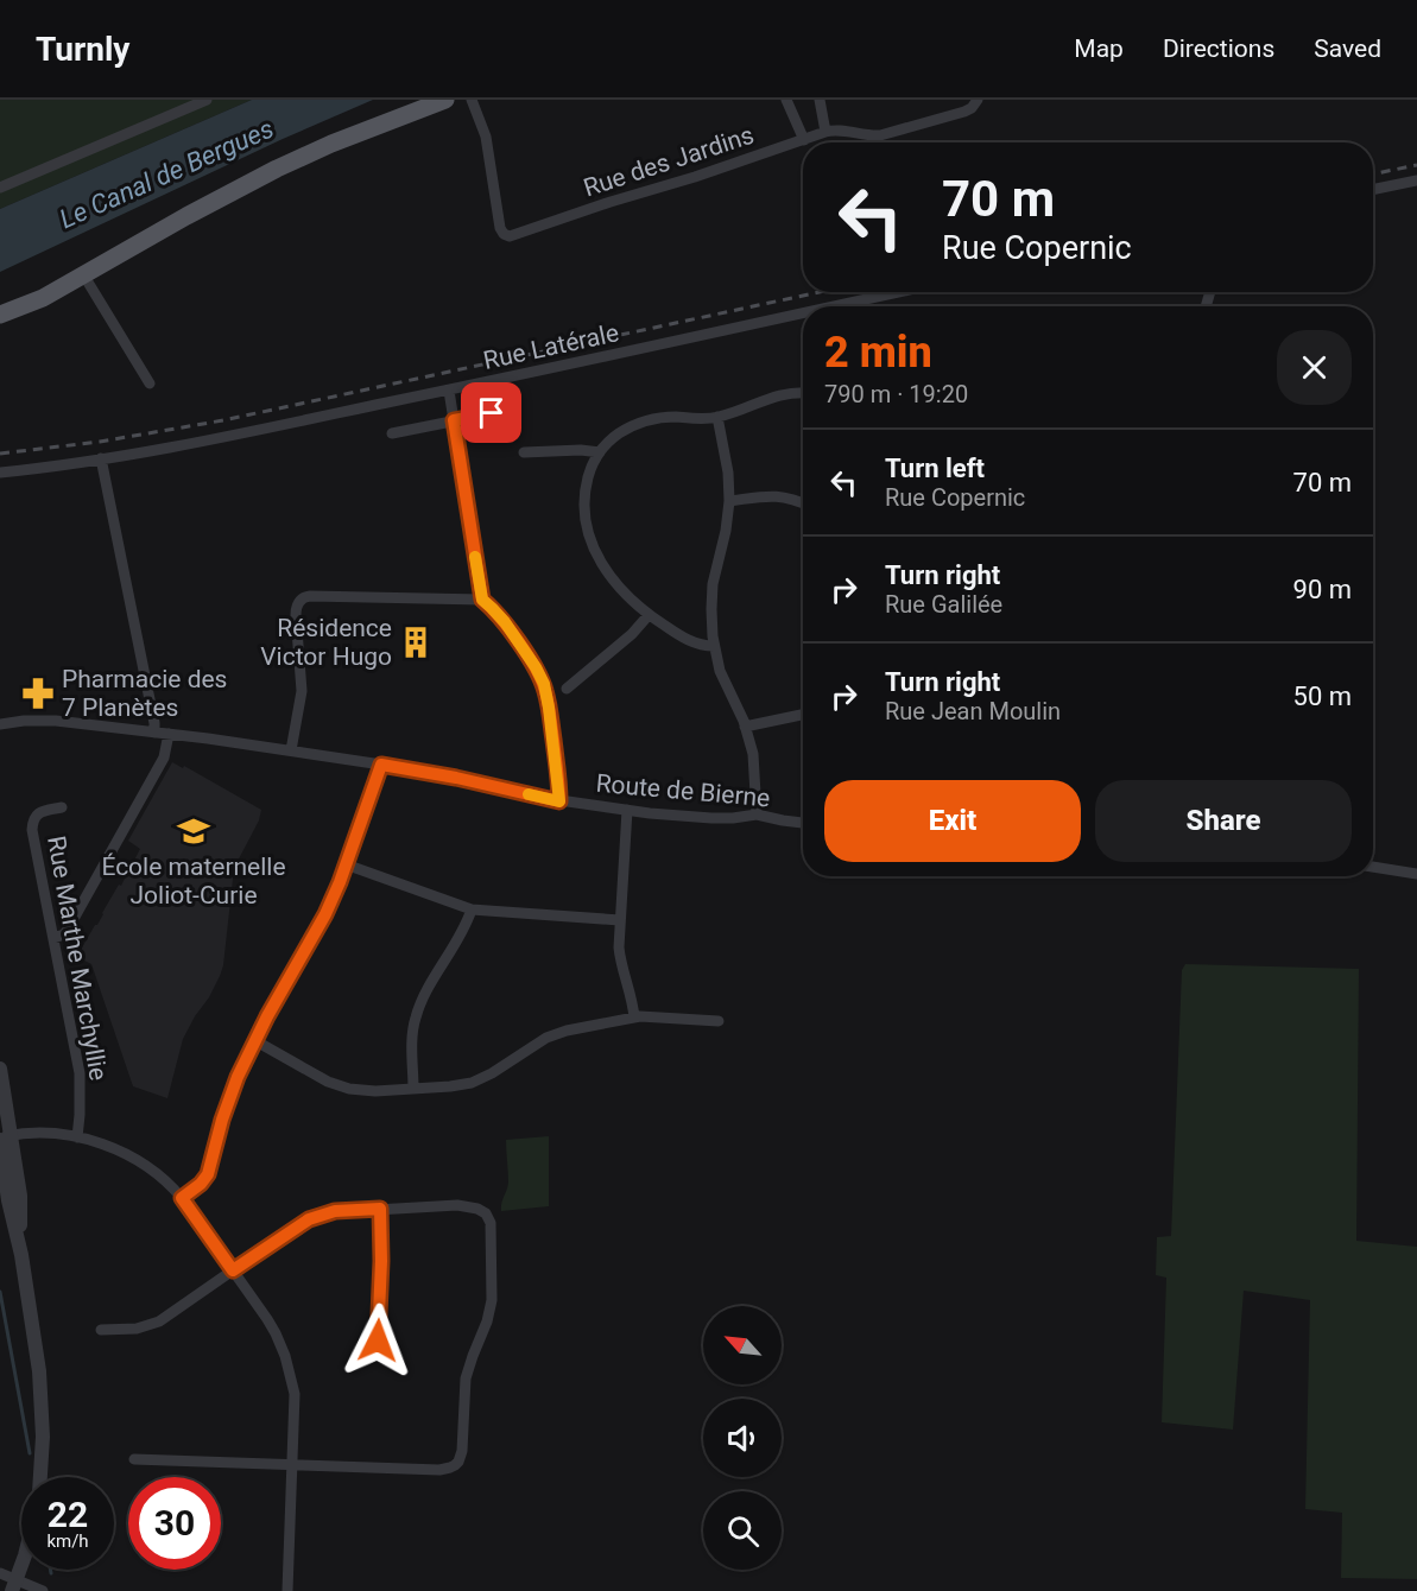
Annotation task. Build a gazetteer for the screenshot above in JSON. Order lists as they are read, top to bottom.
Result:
{
  "streets": {
    "street": [
      "Rue des Jardins",
      "Rue Latérale",
      "Route de Bierne",
      "Rue Marthe Marchyllie"
    ]
  },
  "water": ["Le Canal de Bergues"],
  "places": {
    "building": ["Résidence Victor Hugo"],
    "pharmacy": ["Pharmacie des 7 Planètes"],
    "school or university": ["École maternelle Joliot-Curie"]
  },
  "north": "top left",
  "page": {
    "header": "Turnly",
    "nav": ["Map", "Directions", "Saved"],
    "turn": ["70 m", "Rue Copernic"],
    "heading": ["2 min", "790 m · 19:20"],
    "list": [
      {
        "name": "Turn left",
        "note": "Rue Copernic",
        "value": "70 m"
      },
      {
        "name": "Turn right",
        "note": "Rue Galilée",
        "value": "90 m"
      },
      {
        "name": "Turn right",
        "note": "Rue Jean Moulin",
        "value": "50 m"
      }
    ],
    "buttons": ["Exit", "Share"],
    "speed": "22 km/h",
    "limit": "30"
  }
}
